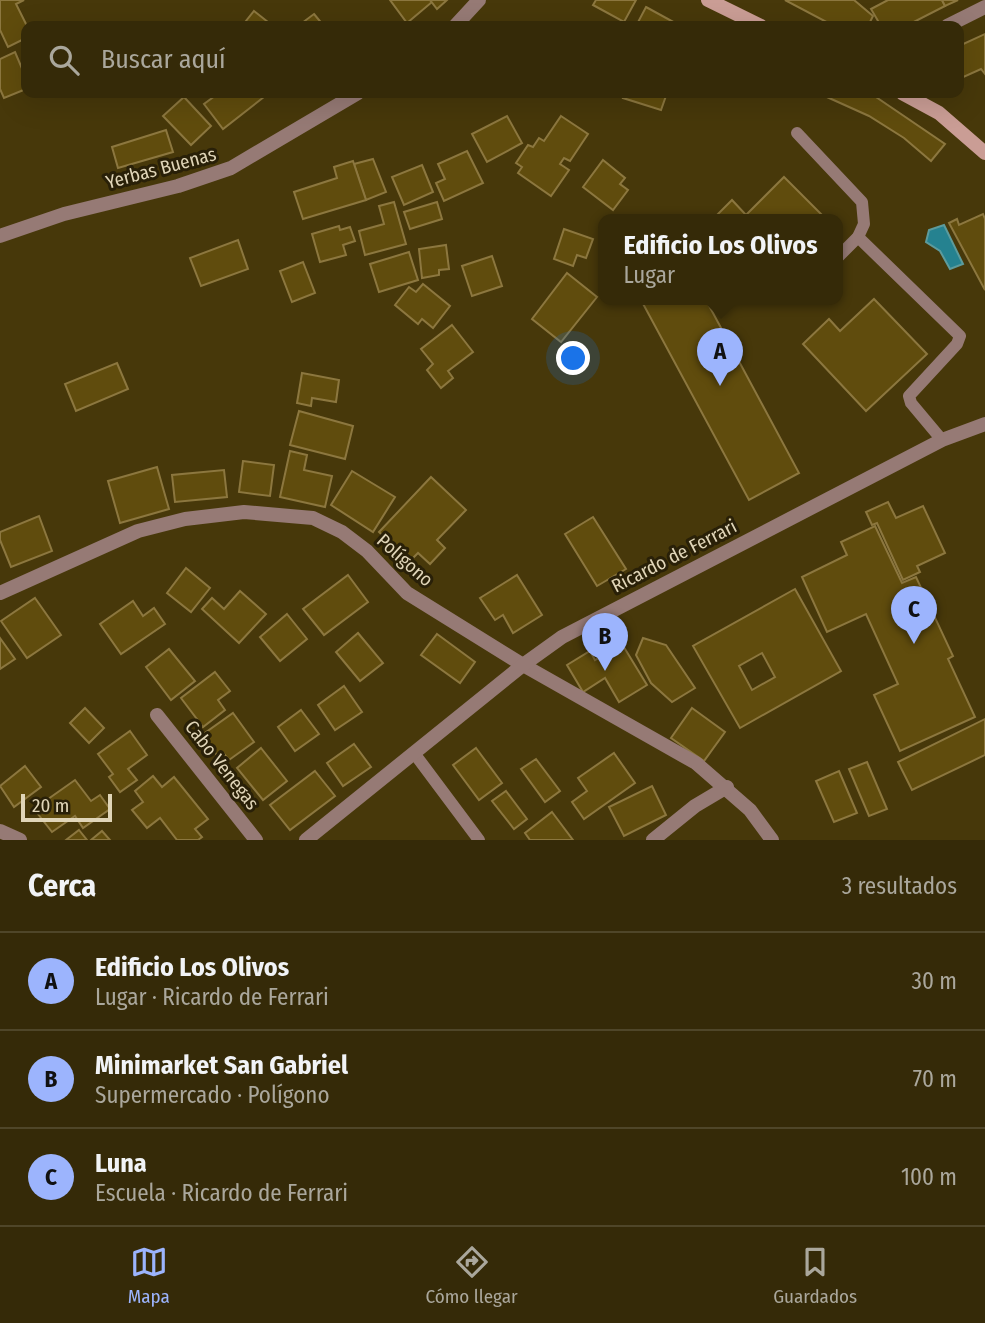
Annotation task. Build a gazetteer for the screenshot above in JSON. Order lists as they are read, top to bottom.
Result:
{
  "streets": {
    "street": [
      "Yerbas Buenas",
      "Ricardo de Ferrari",
      "Polígono",
      "Cabo Venegas"
    ]
  },
  "crossings": [
    ["Ricardo de Ferrari", "Polígono"]
  ],
  "scale_bar": "20 m",
  "page": {
    "search": "Buscar aquí",
    "popup": ["Edificio Los Olivos", "Lugar"],
    "pins": ["A", "C", "B"],
    "scale": "20 m",
    "heading": ["Cerca", "3 resultados"],
    "list": [
      {
        "mark": "A",
        "name": "Edificio Los Olivos",
        "note": "Lugar · Ricardo de Ferrari",
        "value": "30 m"
      },
      {
        "mark": "B",
        "name": "Minimarket San Gabriel",
        "note": "Supermercado · Polígono",
        "value": "70 m"
      },
      {
        "mark": "C",
        "name": "Luna",
        "note": "Escuela · Ricardo de Ferrari",
        "value": "100 m"
      }
    ],
    "nav": ["Mapa", "Cómo llegar", "Guardados"]
  }
}
